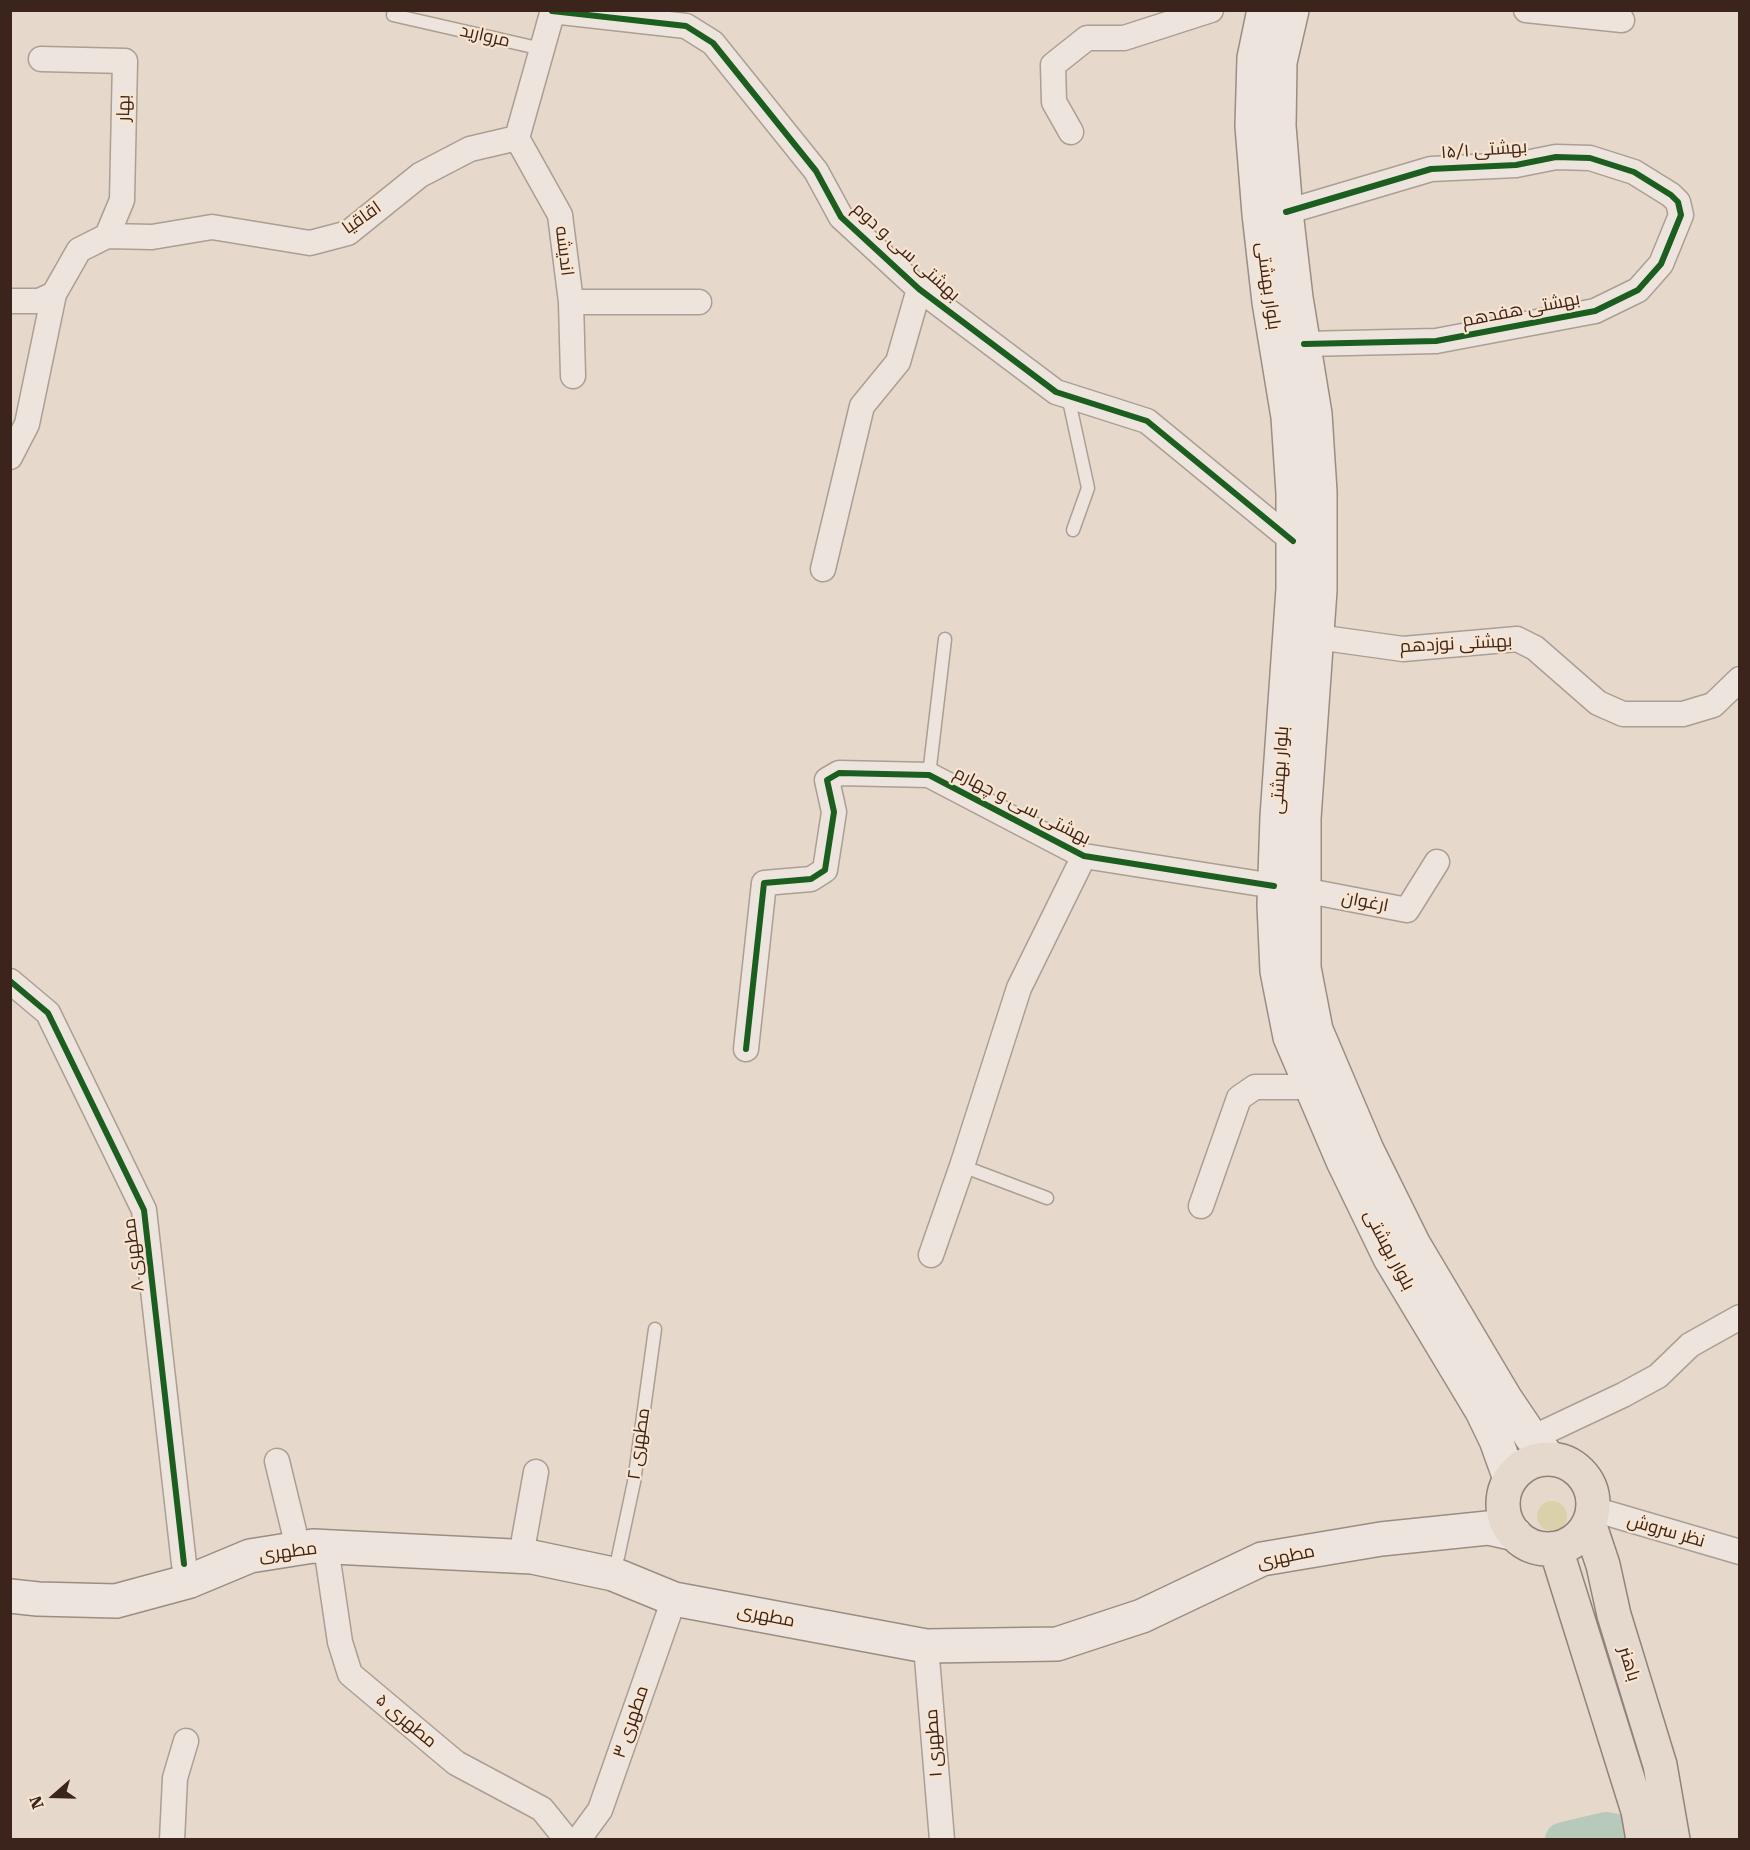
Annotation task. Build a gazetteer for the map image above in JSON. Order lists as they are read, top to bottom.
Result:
{
  "streets": {
    "main road": ["بلوار بهشتی", "مطهری", "باهنر"],
    "street": [
      "بهار",
      "۱۵/۱ بهشتی",
      "اقاقیا",
      "اندیشه",
      "بهشتی سی و دوم",
      "بهشتی هفدهم",
      "بهشتی نوزدهم",
      "بهشتی سی و چهارم",
      "ارغوان",
      "مطهری ۸",
      "نظر سروش",
      "مطهری ۵",
      "مطهری ۳",
      "مطهری ۱"
    ],
    "lane": ["مروارید", "مطهری ۲"]
  },
  "crossings": [
    ["بهار", "اقاقیا"],
    ["۱۵/۱ بهشتی", "بلوار بهشتی"],
    ["۱۵/۱ بهشتی", "بهشتی هفدهم"],
    ["اقاقیا", "اندیشه"],
    ["بهشتی سی و دوم", "بلوار بهشتی"],
    ["بلوار بهشتی", "بهشتی هفدهم"],
    ["بلوار بهشتی", "بهشتی نوزدهم"],
    ["بلوار بهشتی", "بهشتی سی و چهارم"],
    ["بلوار بهشتی", "ارغوان"],
    ["بلوار بهشتی", "نظر سروش"],
    ["بلوار بهشتی", "مطهری"],
    ["بلوار بهشتی", "باهنر"],
    ["بهشتی سی و چهارم", "ارغوان"],
    ["مطهری ۸", "مطهری"],
    ["مطهری ۲", "مطهری"],
    ["نظر سروش", "مطهری"],
    ["نظر سروش", "باهنر"],
    ["مطهری", "باهنر"],
    ["مطهری", "مطهری ۵"],
    ["مطهری", "مطهری ۳"],
    ["مطهری", "مطهری ۱"]
  ],
  "north": "left"
}
